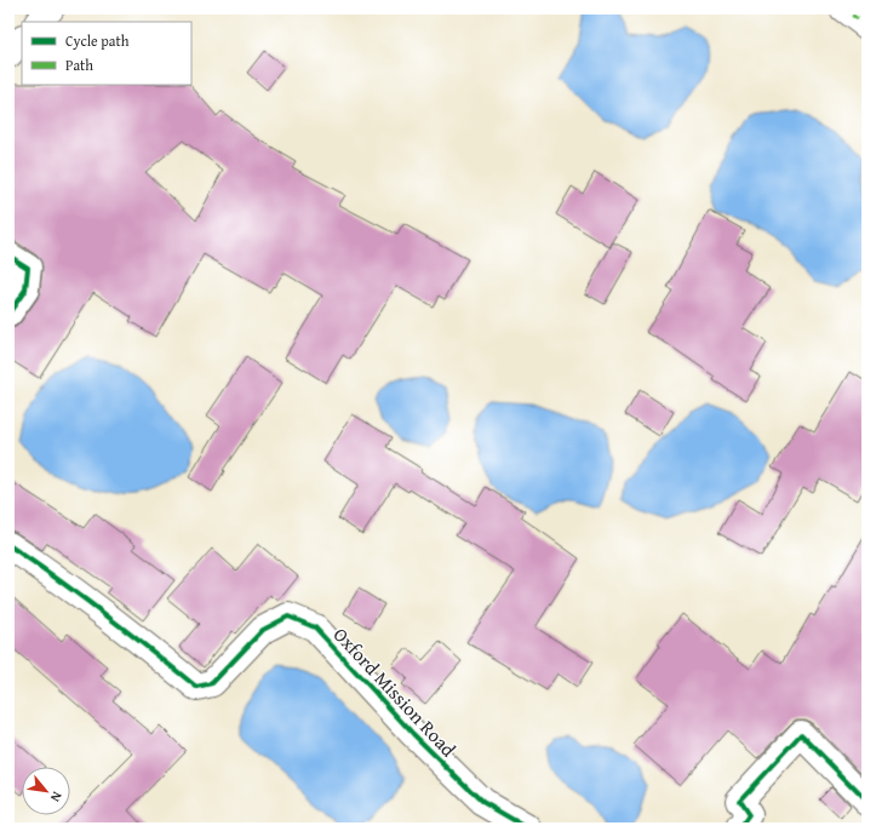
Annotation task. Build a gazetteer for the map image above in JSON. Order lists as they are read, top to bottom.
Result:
{
  "streets": {
    "street": ["Oxford Mission Road"]
  },
  "legend": ["Cycle path", "Path"],
  "north": "bottom right"
}
